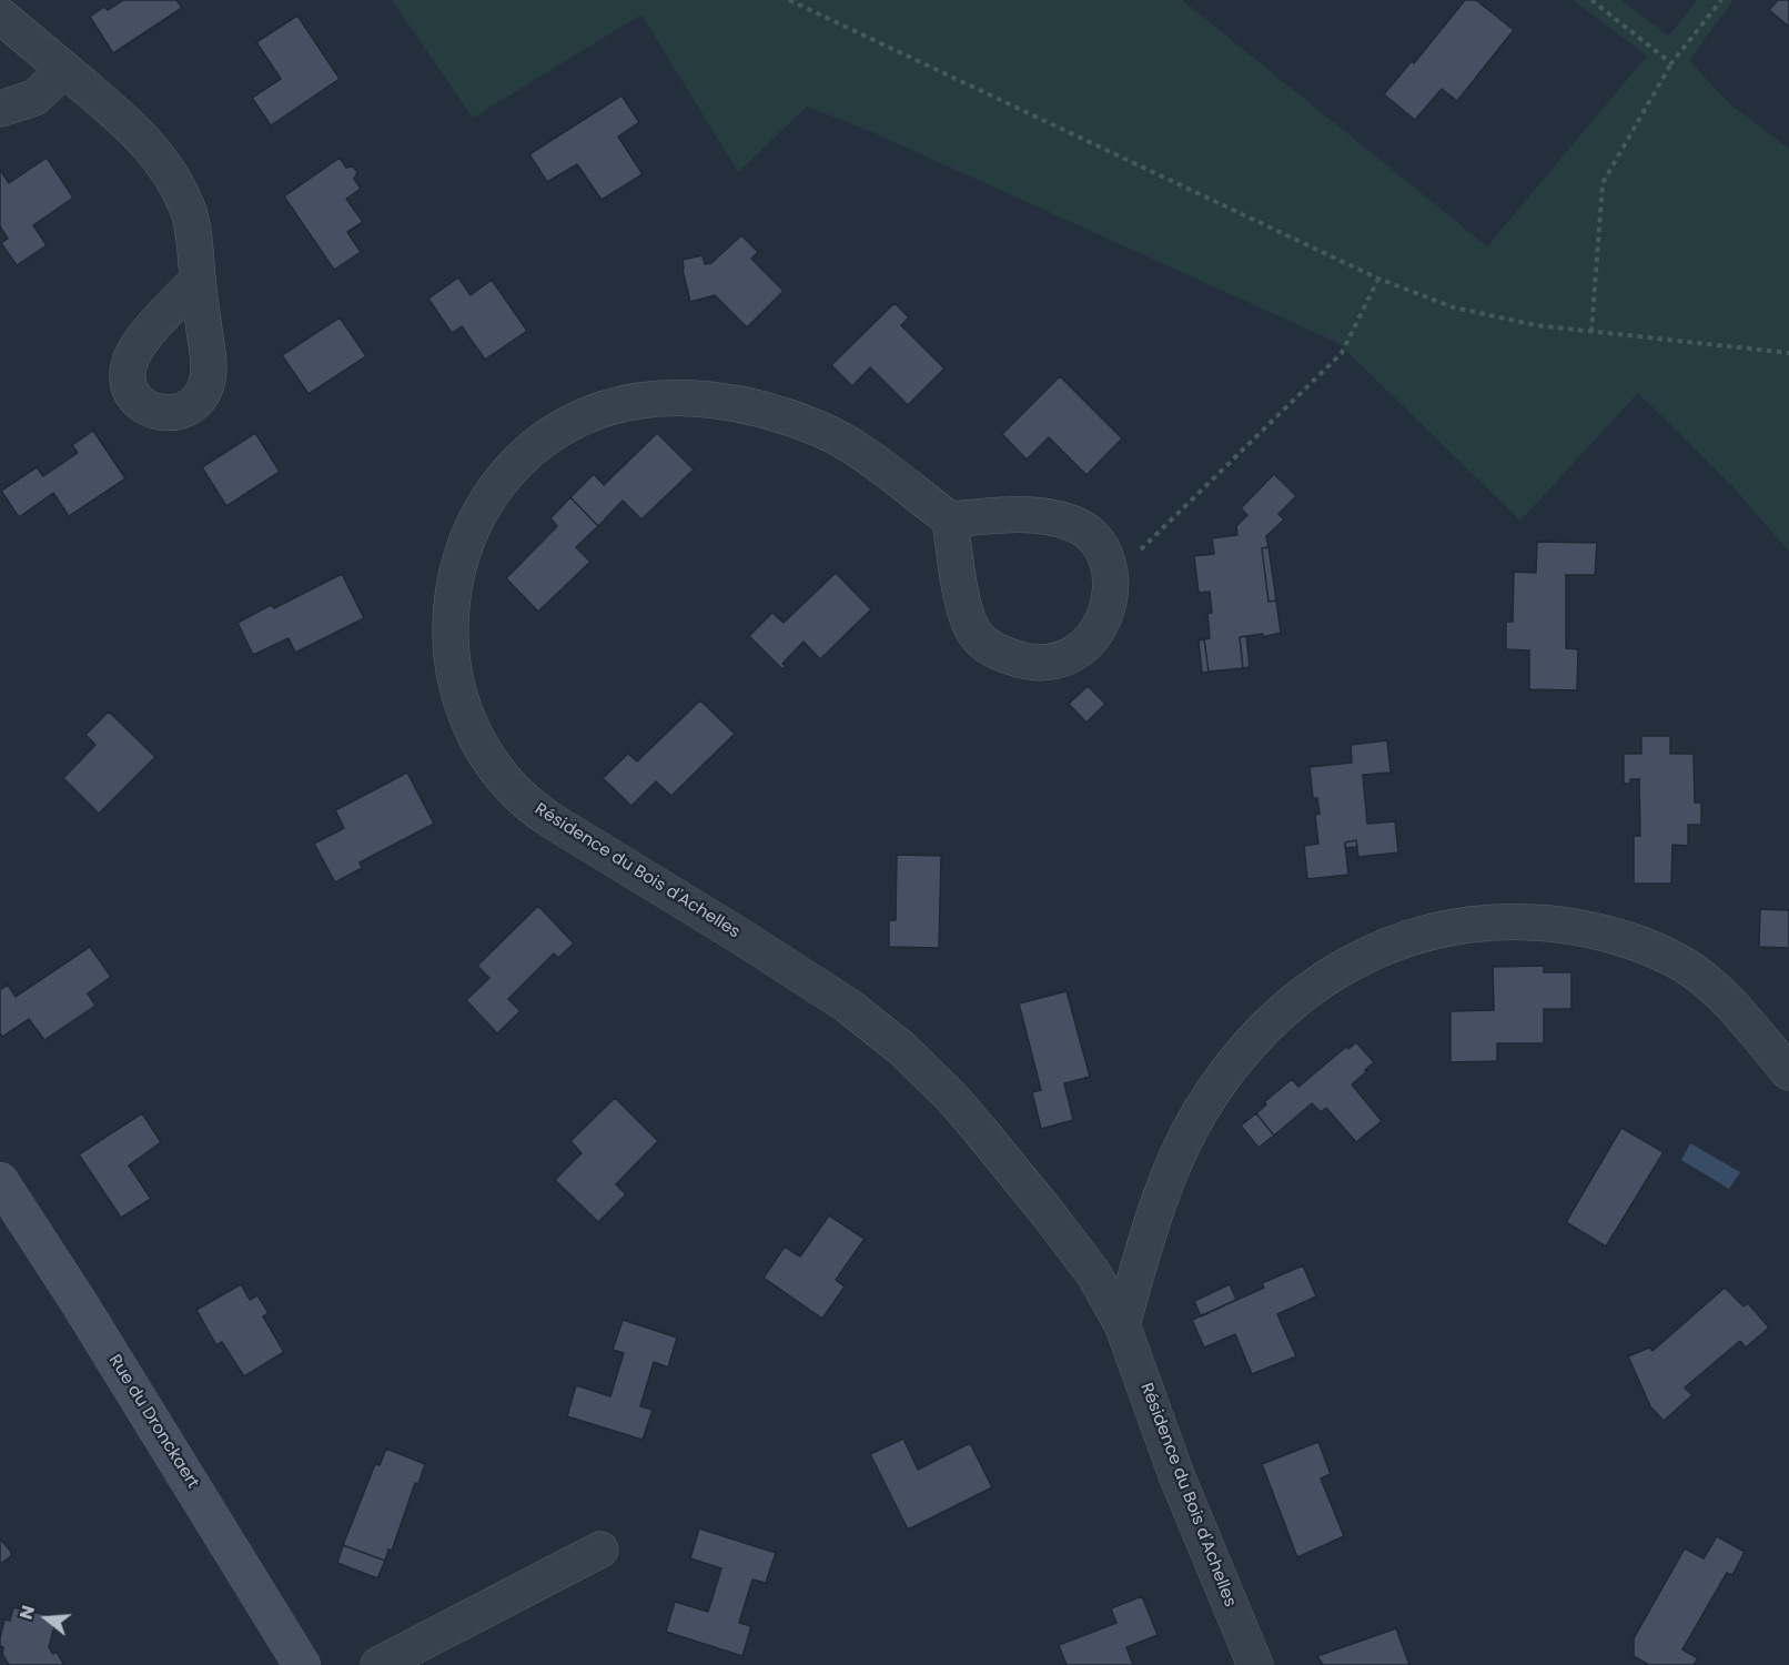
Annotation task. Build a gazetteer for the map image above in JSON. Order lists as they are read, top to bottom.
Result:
{
  "streets": {
    "main road": ["Rue du Dronckaert"],
    "street": ["Résidence du Bois d'Achelles"]
  },
  "north": "left"
}
